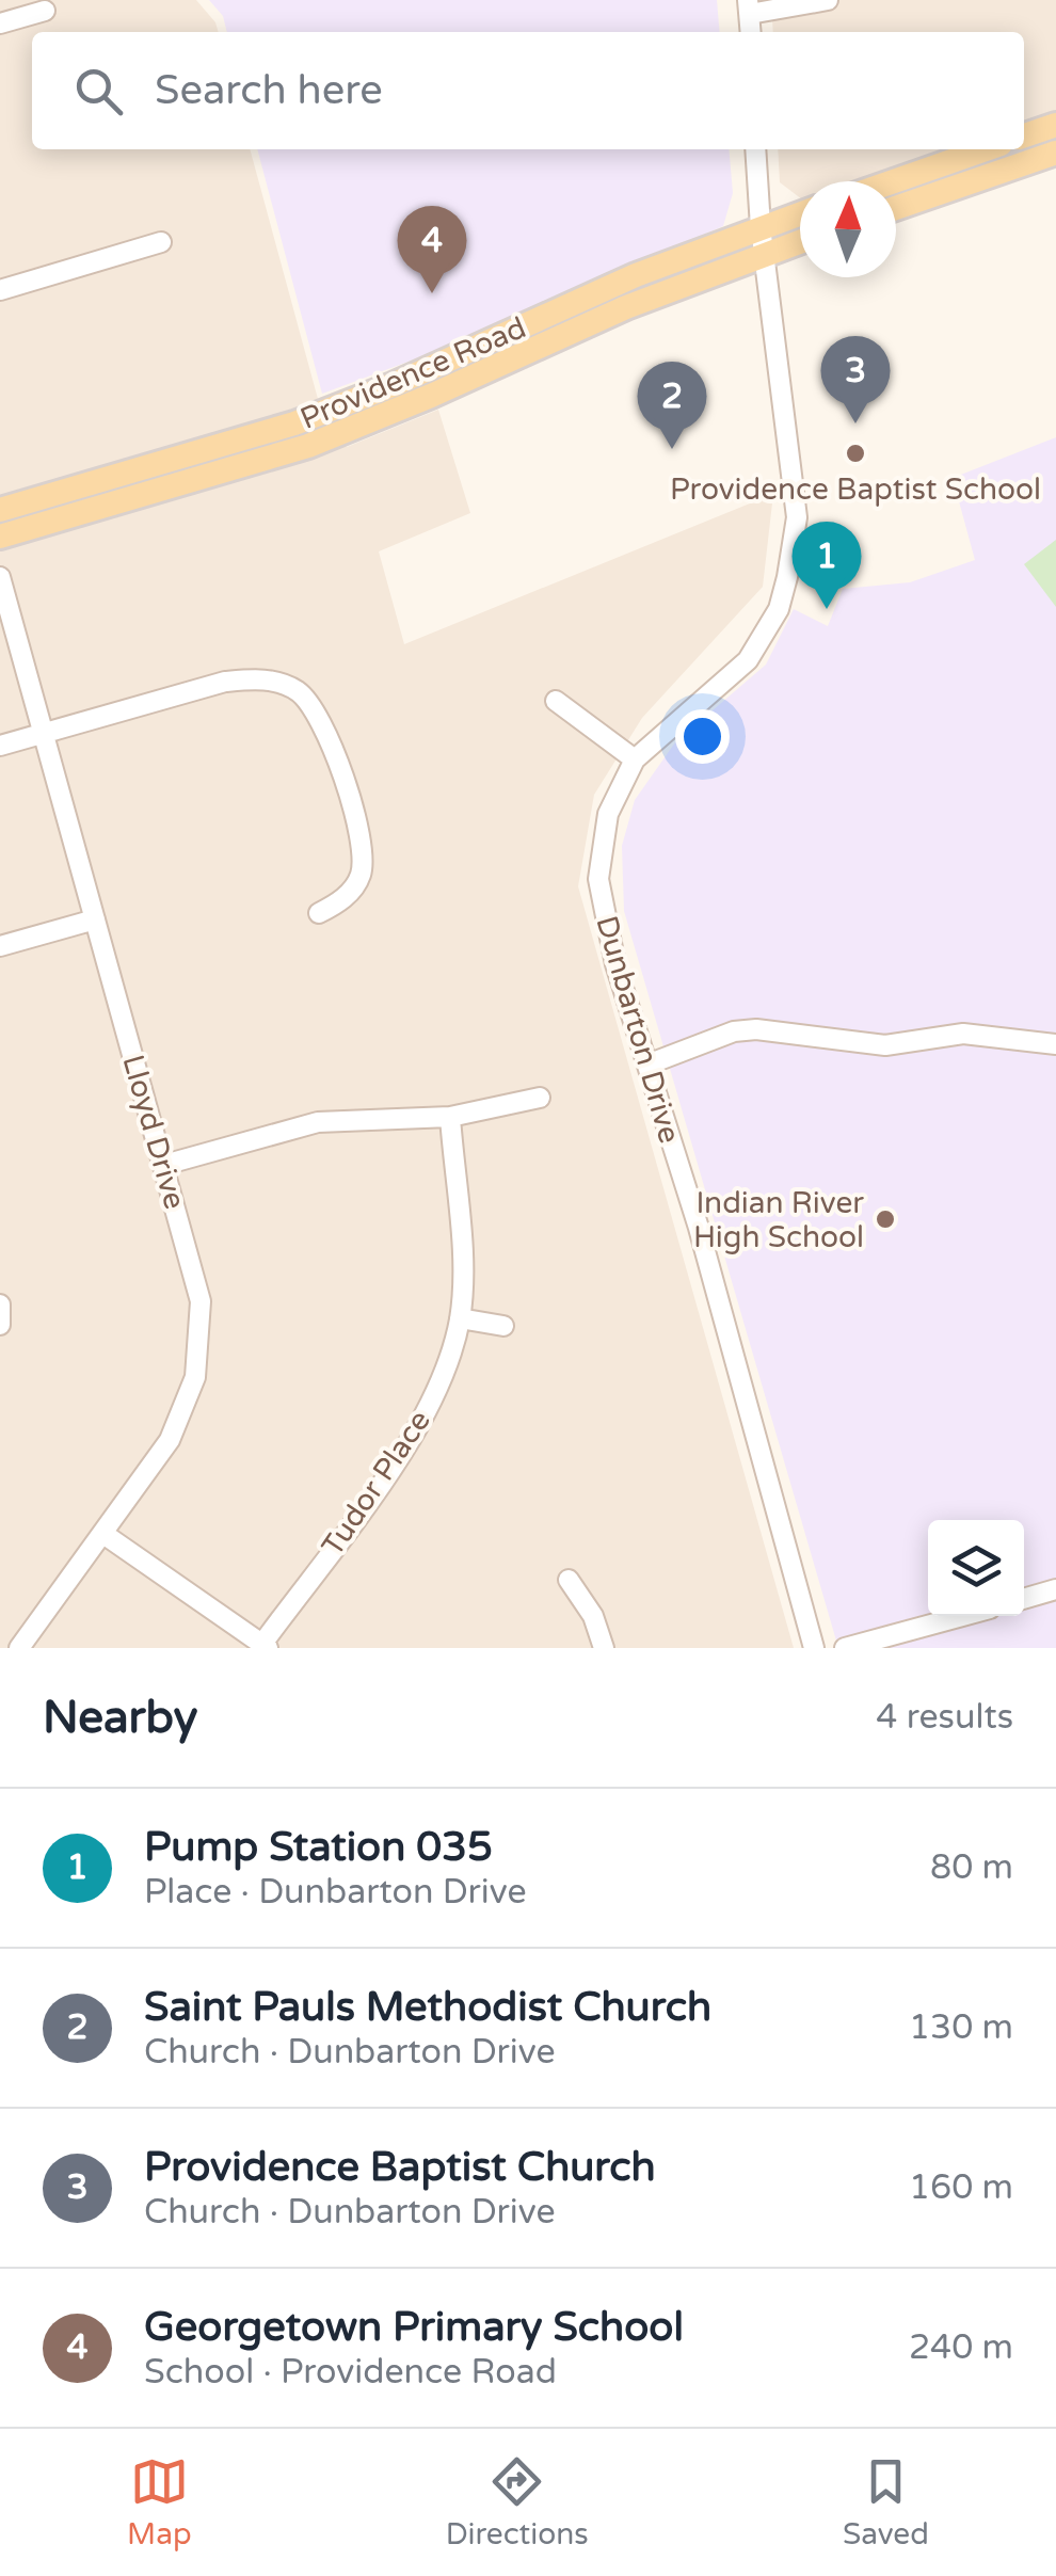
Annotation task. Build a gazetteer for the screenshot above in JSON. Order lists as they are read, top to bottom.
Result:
{
  "streets": {
    "main road": ["Providence Road"],
    "street": ["Dunbarton Drive", "Lloyd Drive", "Tudor Place"]
  },
  "crossings": [
    ["Providence Road", "Dunbarton Drive"]
  ],
  "places": ["Providence Baptist School", "Indian River High School"],
  "north": "top",
  "page": {
    "search": "Search here",
    "pins": [
      "4",
      "3",
      "2",
      "1"
    ],
    "heading": ["Nearby", "4 results"],
    "list": [
      {
        "mark": "1",
        "name": "Pump Station 035",
        "note": "Place · Dunbarton Drive",
        "value": "80 m"
      },
      {
        "mark": "2",
        "name": "Saint Pauls Methodist Church",
        "note": "Church · Dunbarton Drive",
        "value": "130 m"
      },
      {
        "mark": "3",
        "name": "Providence Baptist Church",
        "note": "Church · Dunbarton Drive",
        "value": "160 m"
      },
      {
        "mark": "4",
        "name": "Georgetown Primary School",
        "note": "School · Providence Road",
        "value": "240 m"
      }
    ],
    "nav": ["Map", "Directions", "Saved"]
  }
}
